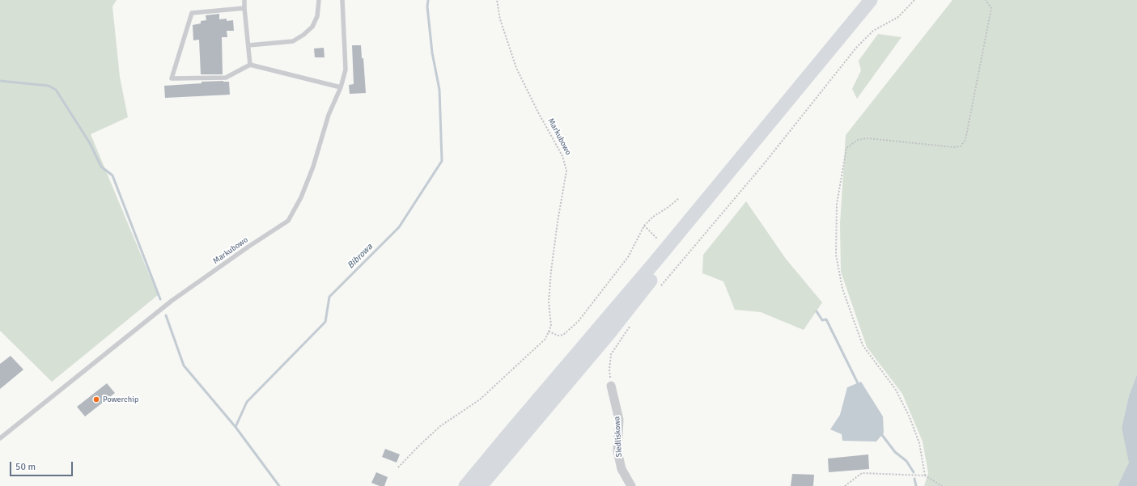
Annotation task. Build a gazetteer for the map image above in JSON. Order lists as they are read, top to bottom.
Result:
{
  "streets": {
    "street": ["Siedliskowa"],
    "lane": ["Markubowo"]
  },
  "water": ["Bibrowa"],
  "places": ["Powerchip"],
  "scale_bar": "50 m"
}
